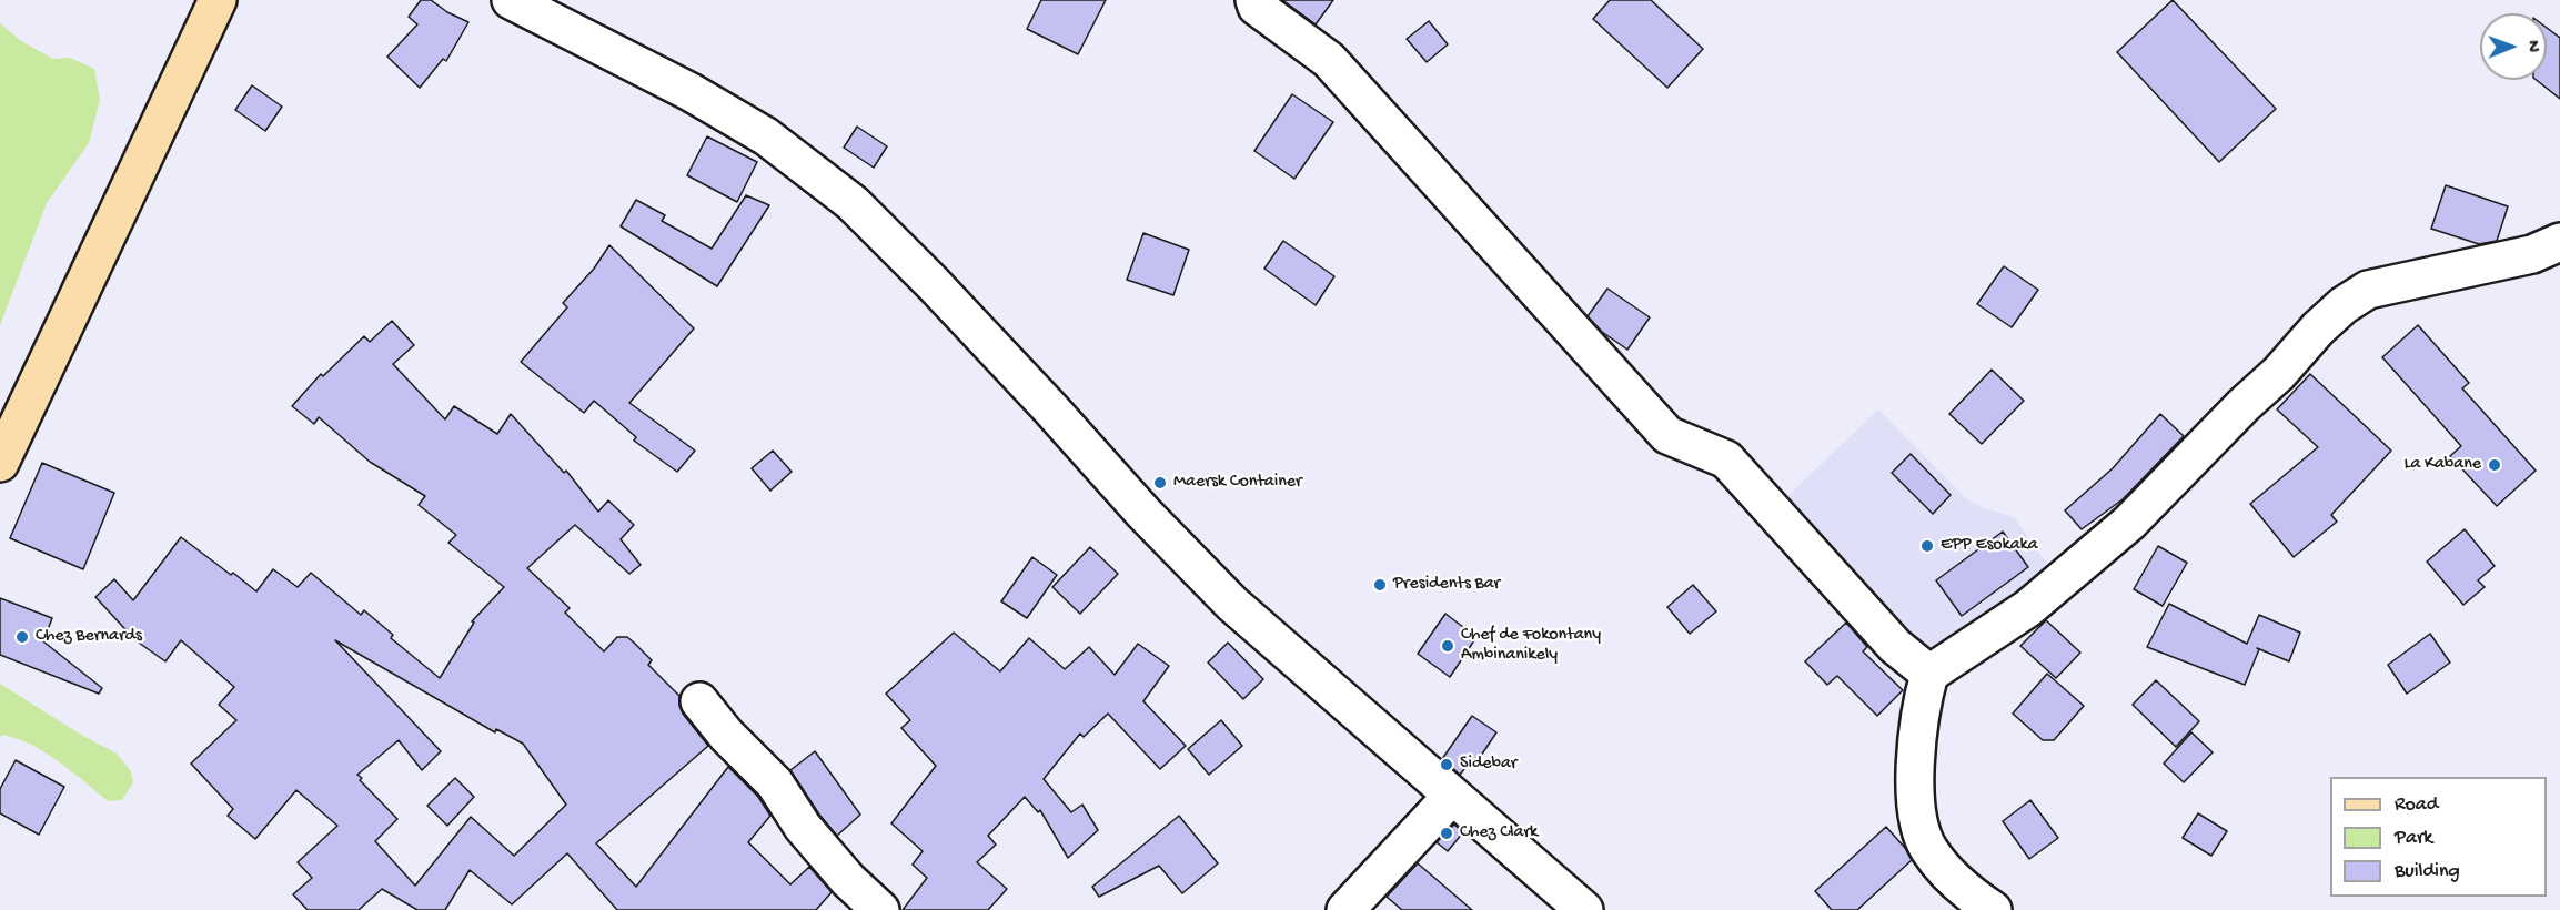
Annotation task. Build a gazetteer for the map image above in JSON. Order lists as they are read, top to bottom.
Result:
{
  "places": [
    "La Kabane",
    "Maersk Container",
    "EPP Esokaka",
    "Presidents Bar",
    "Chez Bernards",
    "Chef de Fokontany Ambinanikely",
    "Sidebar",
    "Chez Clark"
  ],
  "legend": ["Road", "Park", "Building"],
  "north": "right"
}
